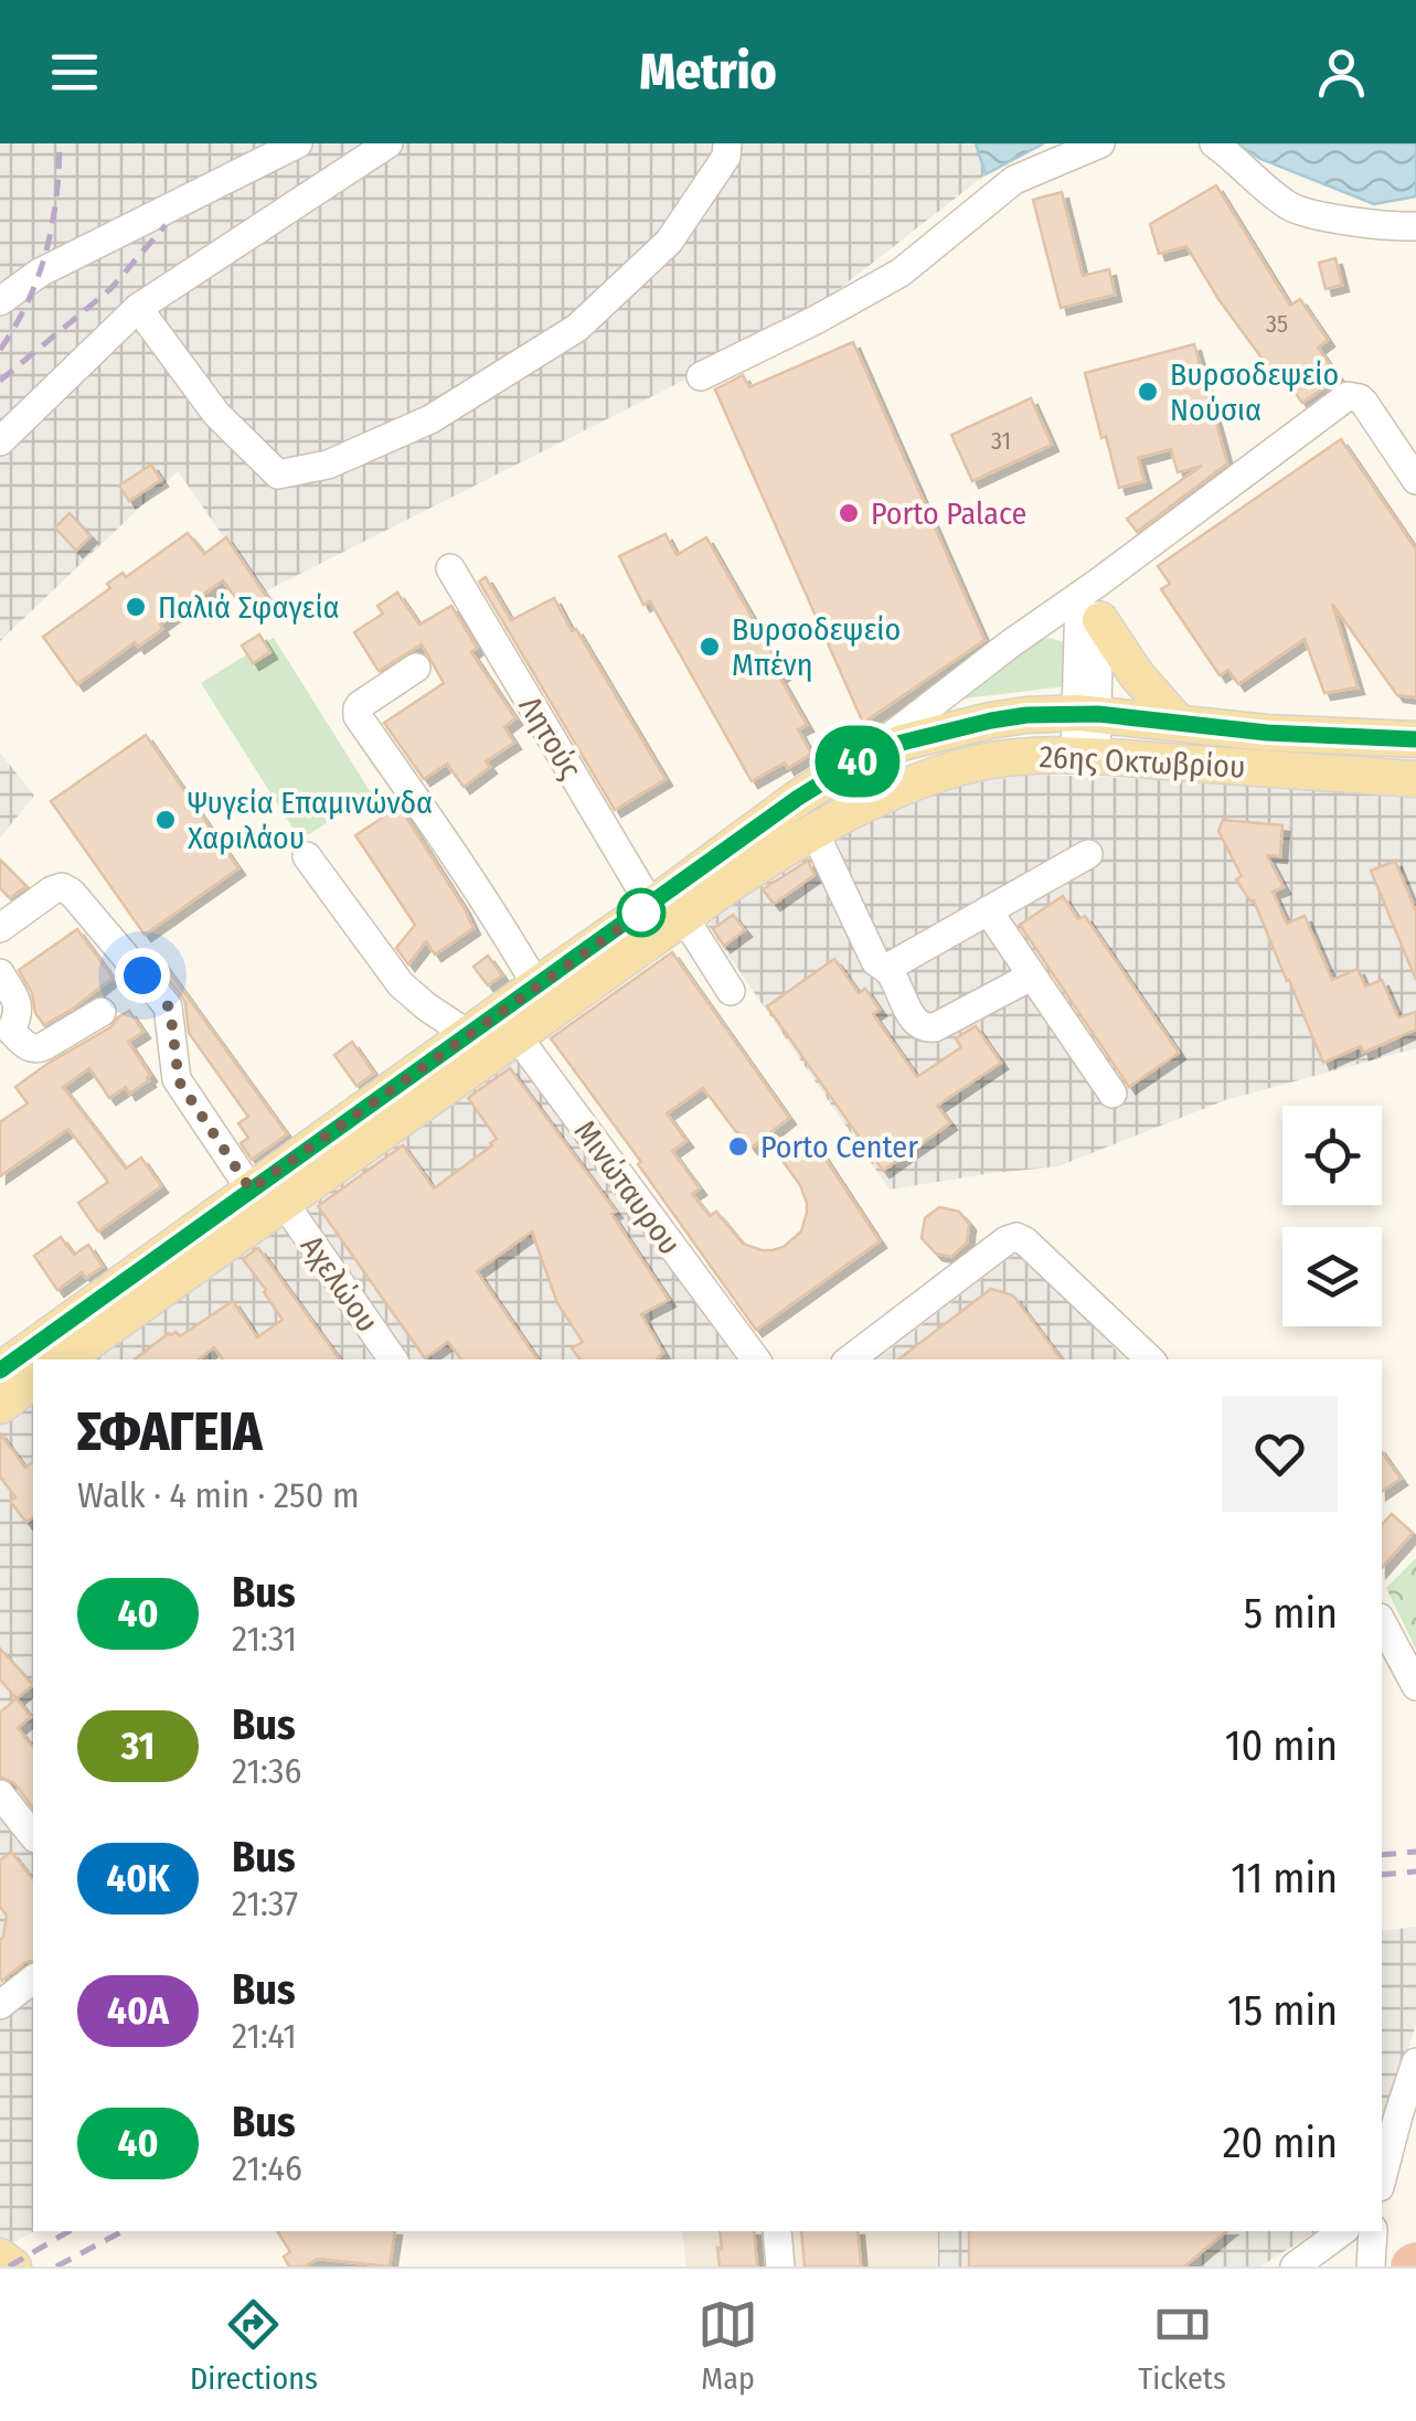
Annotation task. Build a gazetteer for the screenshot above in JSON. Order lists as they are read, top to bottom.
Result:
{
  "streets": {
    "main road": ["26ης Οκτωβρίου"],
    "street": ["Λητούς", "Μινώταυρου", "Αχελώου"]
  },
  "crossings": [
    ["Λητούς", "26ης Οκτωβρίου"],
    ["26ης Οκτωβρίου", "Μινώταυρου"],
    ["26ης Οκτωβρίου", "Αχελώου"]
  ],
  "places": [
    "Βυρσοδεψείο Νούσια",
    "Porto Palace",
    "Παλιά Σφαγεία",
    "Βυρσοδεψείο Μπένη",
    "Ψυγεία Επαμινώνδα Χαριλάου",
    "Porto Center"
  ],
  "lines": ["bus line 40"],
  "house_numbers": ["35", "31"],
  "page": {
    "header": "Metrio",
    "on_map": "40",
    "heading": ["ΣΦΑΓΕΙΑ", "Walk · 4 min · 250 m"],
    "list": [
      {
        "mark": "40",
        "name": "Bus",
        "note": "21:31",
        "value": "5 min"
      },
      {
        "mark": "31",
        "name": "Bus",
        "note": "21:36",
        "value": "10 min"
      },
      {
        "mark": "40Κ",
        "name": "Bus",
        "note": "21:37",
        "value": "11 min"
      },
      {
        "mark": "40Α",
        "name": "Bus",
        "note": "21:41",
        "value": "15 min"
      },
      {
        "mark": "40",
        "name": "Bus",
        "note": "21:46",
        "value": "20 min"
      }
    ],
    "tabs": ["Directions", "Map", "Tickets"]
  }
}
